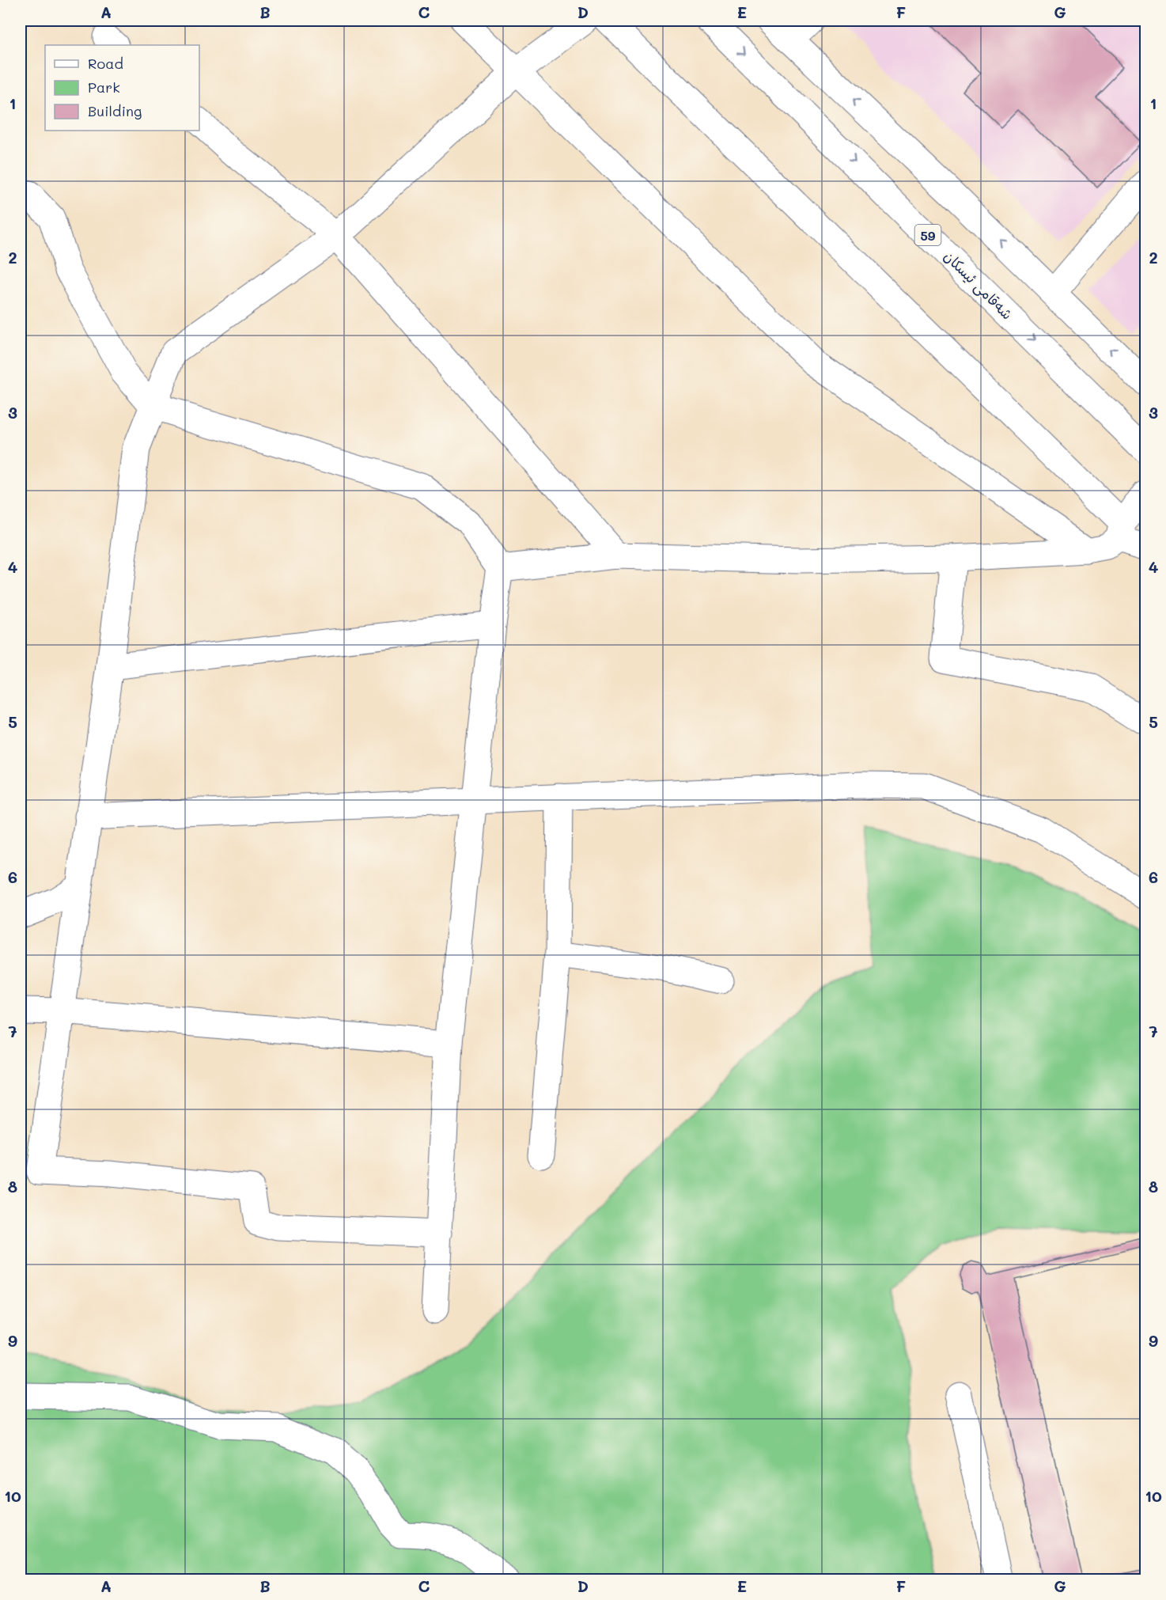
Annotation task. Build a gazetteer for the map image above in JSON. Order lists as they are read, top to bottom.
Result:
{
  "streets": {
    "street": ["59", "شەقامی ئیسکان"]
  },
  "legend": ["Road", "Park", "Building"],
  "grid": {
    "columns": [
      "A",
      "B",
      "C",
      "D",
      "E",
      "F",
      "G"
    ],
    "rows": [
      "1",
      "2",
      "3",
      "4",
      "5",
      "6",
      "7",
      "8",
      "9",
      "10"
    ]
  }
}
